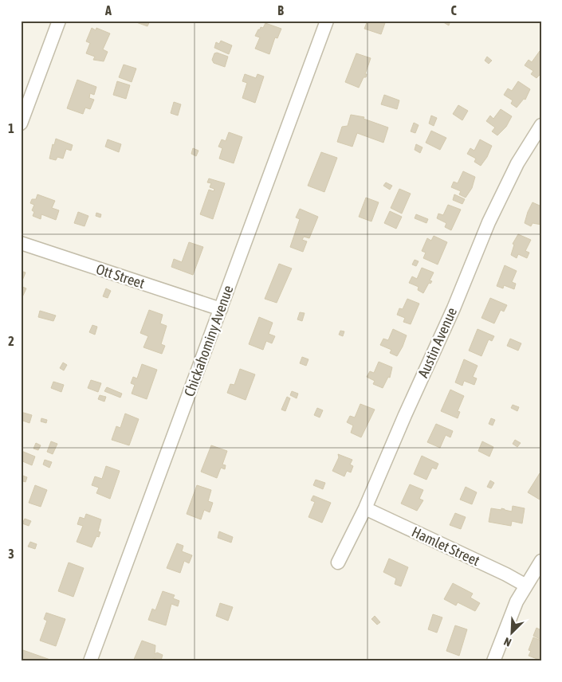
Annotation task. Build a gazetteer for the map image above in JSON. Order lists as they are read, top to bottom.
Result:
{
  "streets": {
    "street": [
      "Ott Street",
      "Chickahominy Avenue",
      "Austin Avenue",
      "Hamlet Street"
    ]
  },
  "crossings": [
    ["Ott Street", "Chickahominy Avenue"],
    ["Austin Avenue", "Hamlet Street"]
  ],
  "north": "bottom left",
  "grid": {
    "columns": ["A", "B", "C"],
    "rows": ["1", "2", "3"]
  }
}
